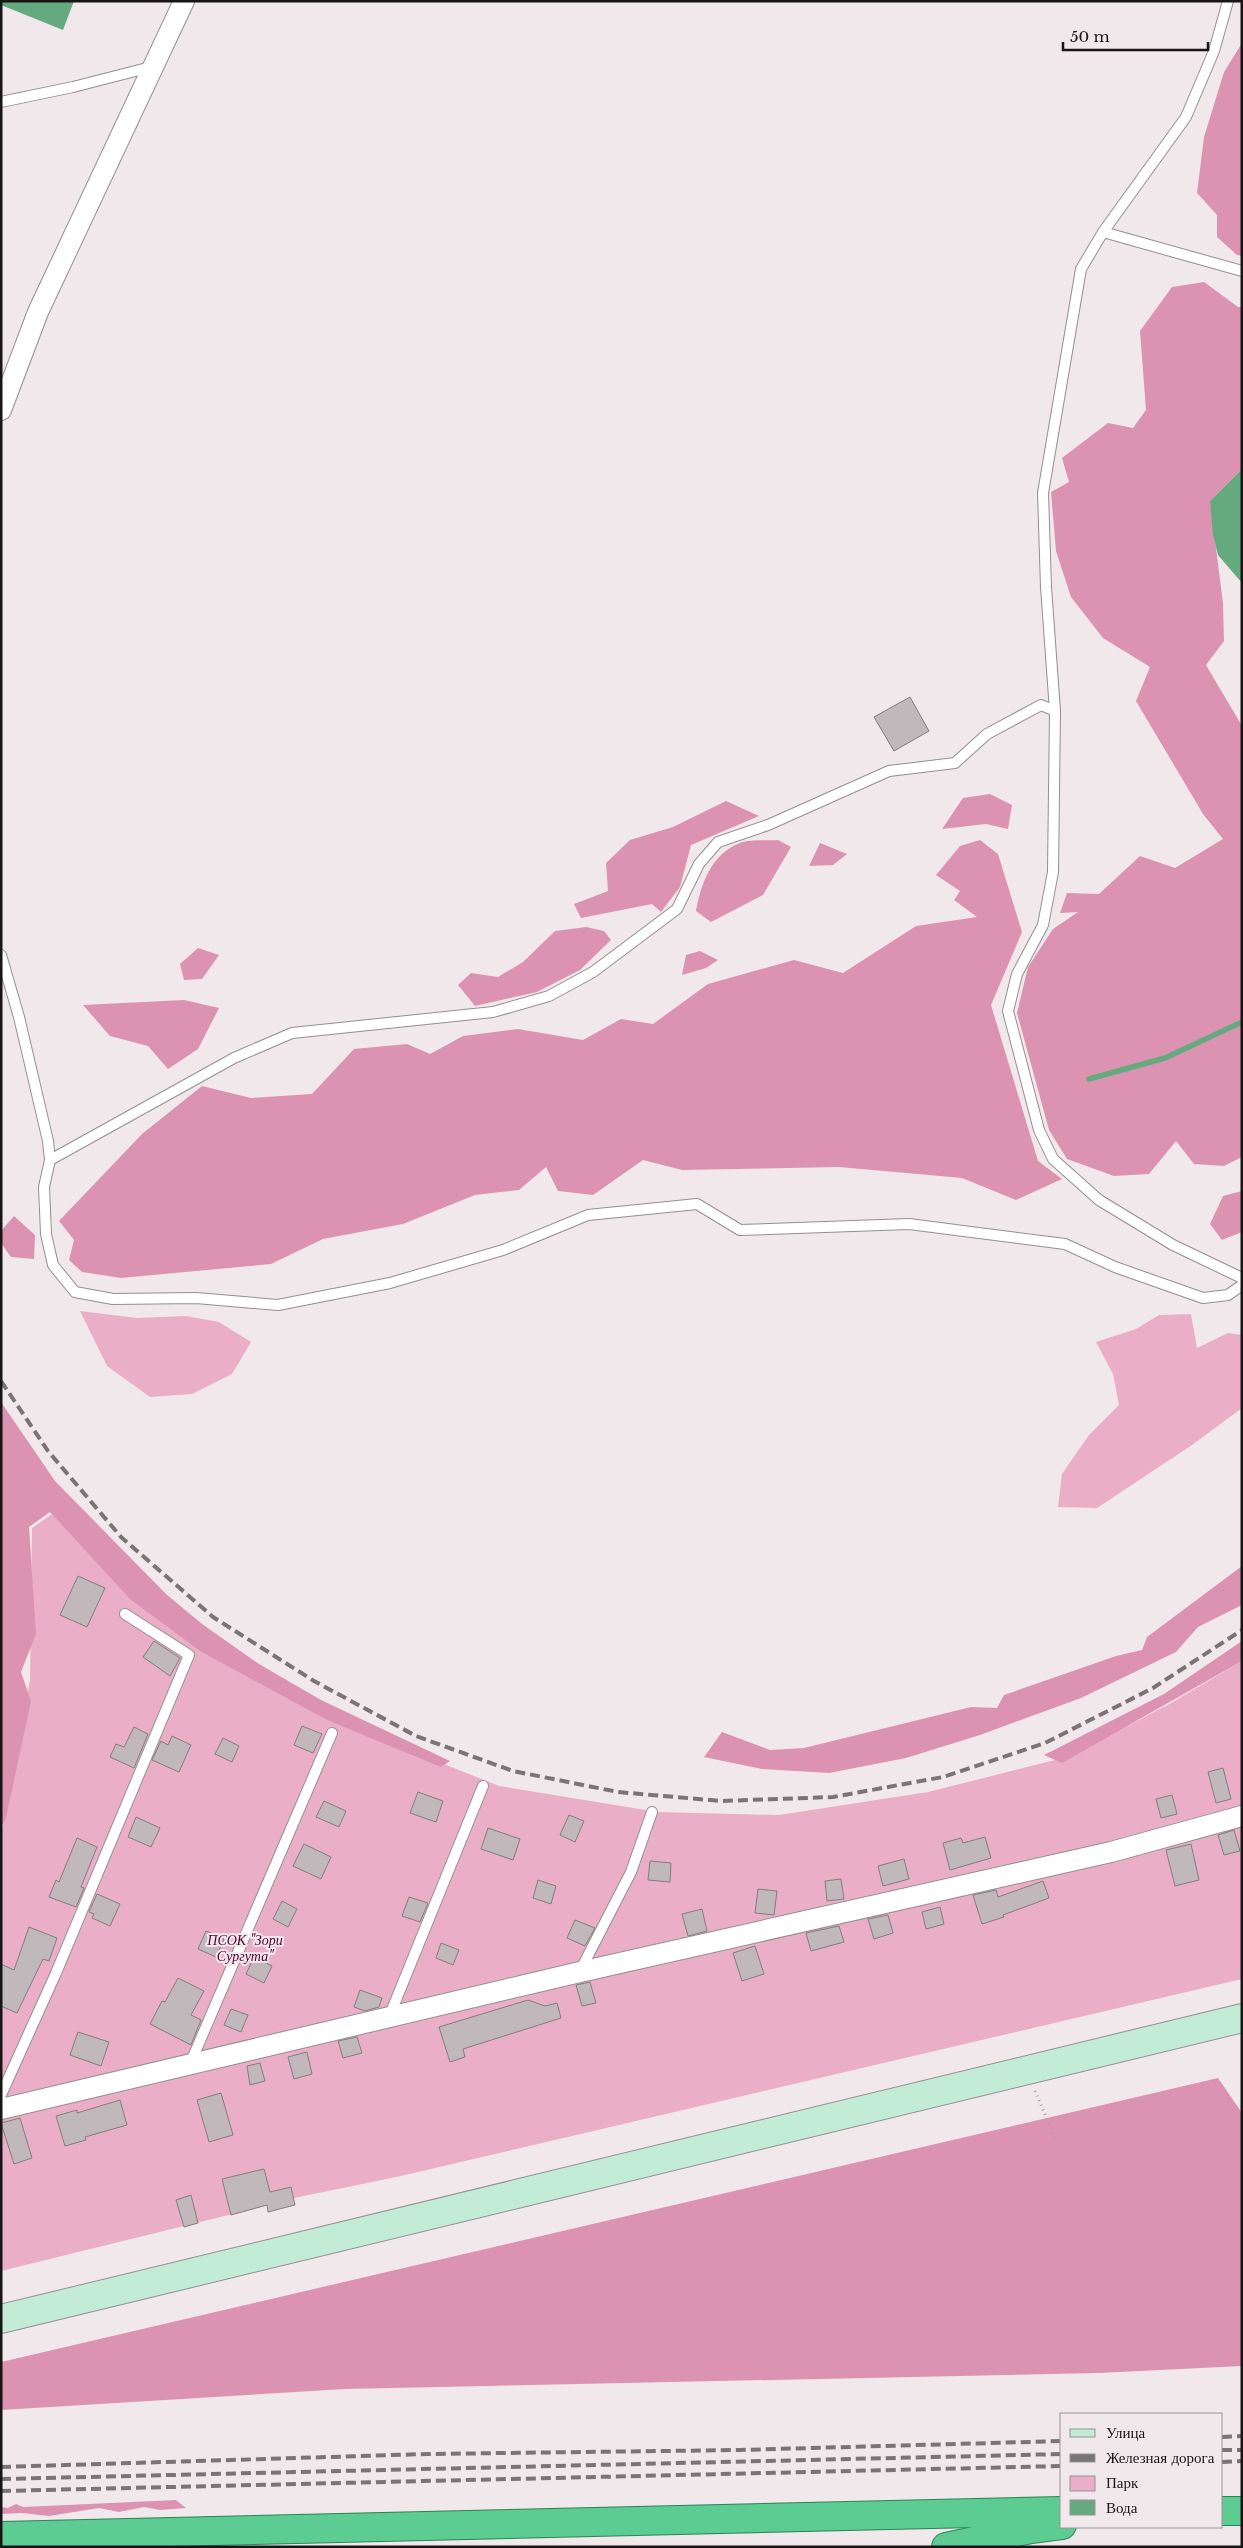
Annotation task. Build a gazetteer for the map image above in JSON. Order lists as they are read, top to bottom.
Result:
{
  "parks": ["ПСОК \"Зори Сургута\""],
  "legend": [
    "Улица",
    "Железная дорога",
    "Парк",
    "Вода"
  ],
  "scale_bar": "50 m"
}
